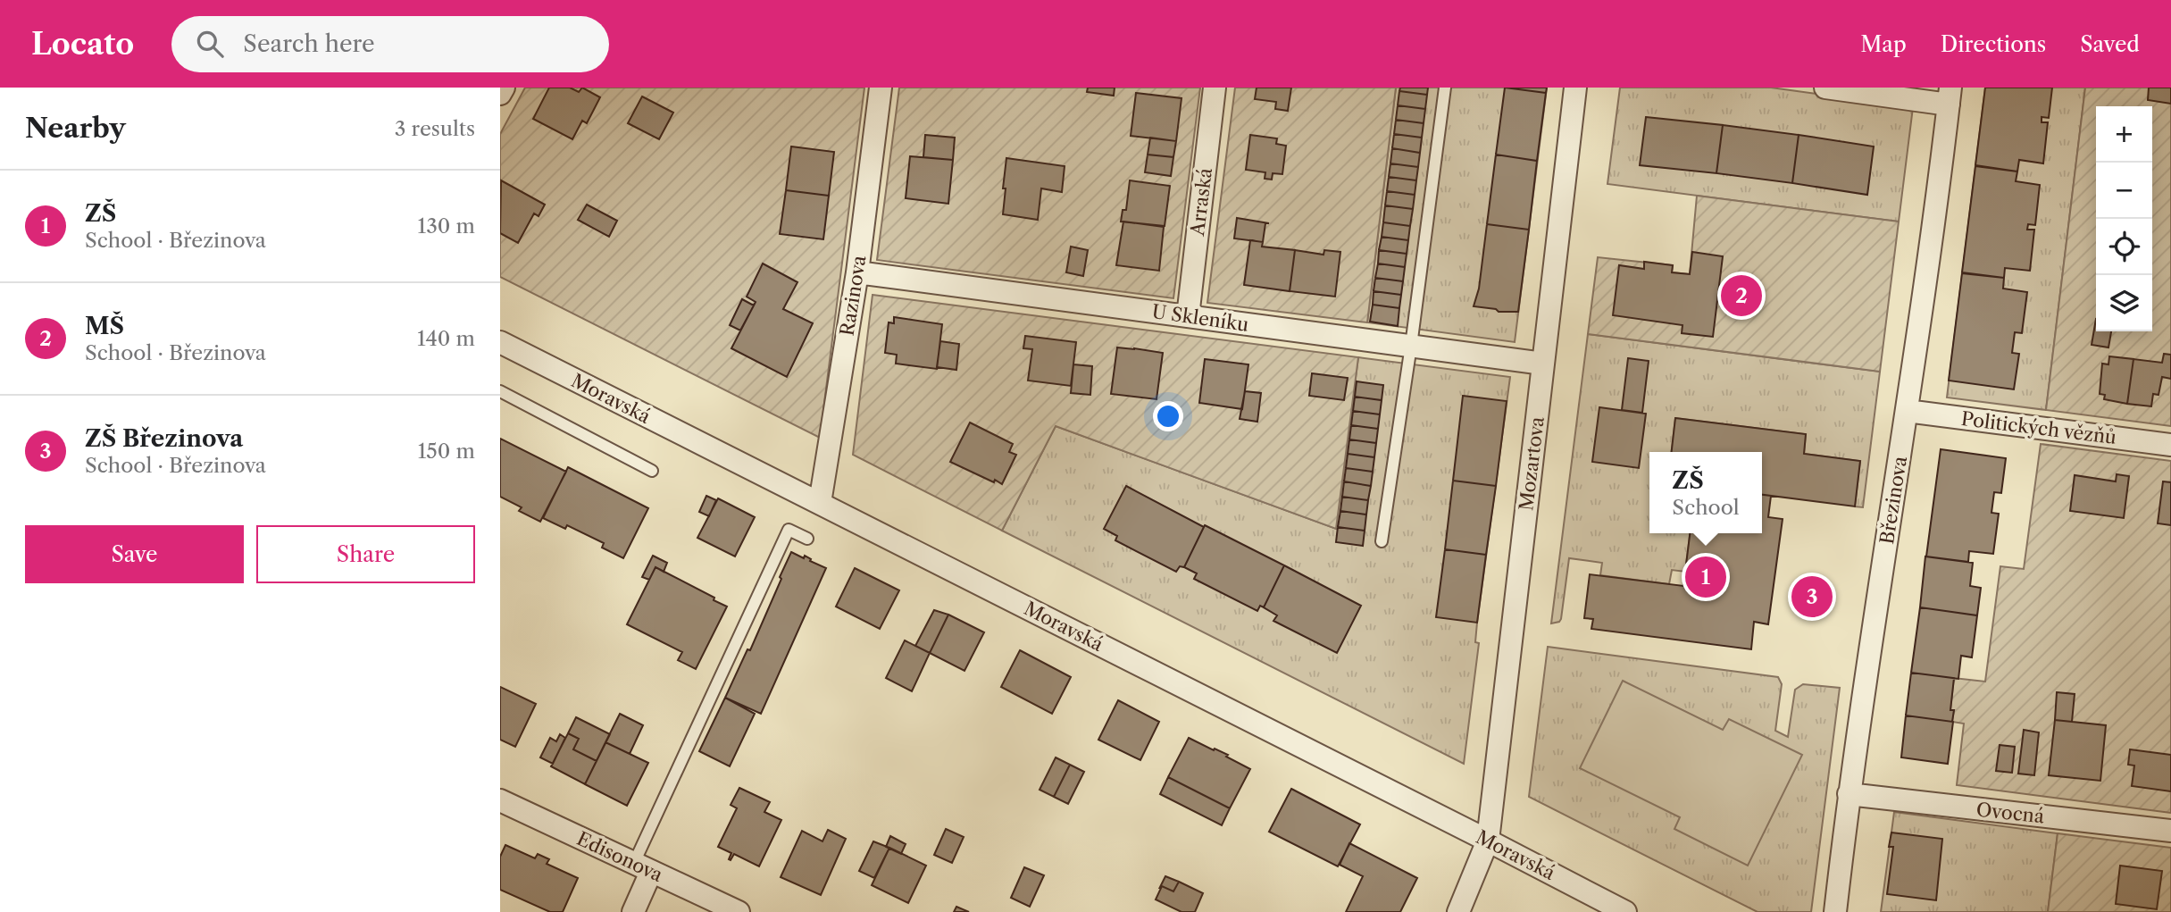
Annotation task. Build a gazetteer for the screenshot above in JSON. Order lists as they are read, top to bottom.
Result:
{
  "streets": {
    "street": [
      "Arraská",
      "Razinova",
      "U Skleníku",
      "Moravská",
      "Politických vězňů",
      "Mozartova",
      "Březinova",
      "Ovocná",
      "Edisonova"
    ]
  },
  "crossings": [
    ["Arraská", "U Skleníku"],
    ["Razinova", "U Skleníku"],
    ["Razinova", "Moravská"],
    ["U Skleníku", "Mozartova"],
    ["Moravská", "Mozartova"],
    ["Politických vězňů", "Březinova"],
    ["Březinova", "Ovocná"]
  ],
  "page": {
    "header": "Locato",
    "search": "Search here",
    "nav": ["Map", "Directions", "Saved"],
    "heading": ["Nearby", "3 results"],
    "map_buttons": ["+", "−"],
    "list": [
      {
        "mark": "1",
        "name": "ZŠ",
        "note": "School · Březinova",
        "value": "130 m"
      },
      {
        "mark": "2",
        "name": "MŠ",
        "note": "School · Březinova",
        "value": "140 m"
      },
      {
        "mark": "3",
        "name": "ZŠ Březinova",
        "note": "School · Březinova",
        "value": "150 m"
      }
    ],
    "pins": ["2", "1", "3"],
    "popup": ["ZŠ", "School"],
    "buttons": ["Save", "Share"]
  }
}
